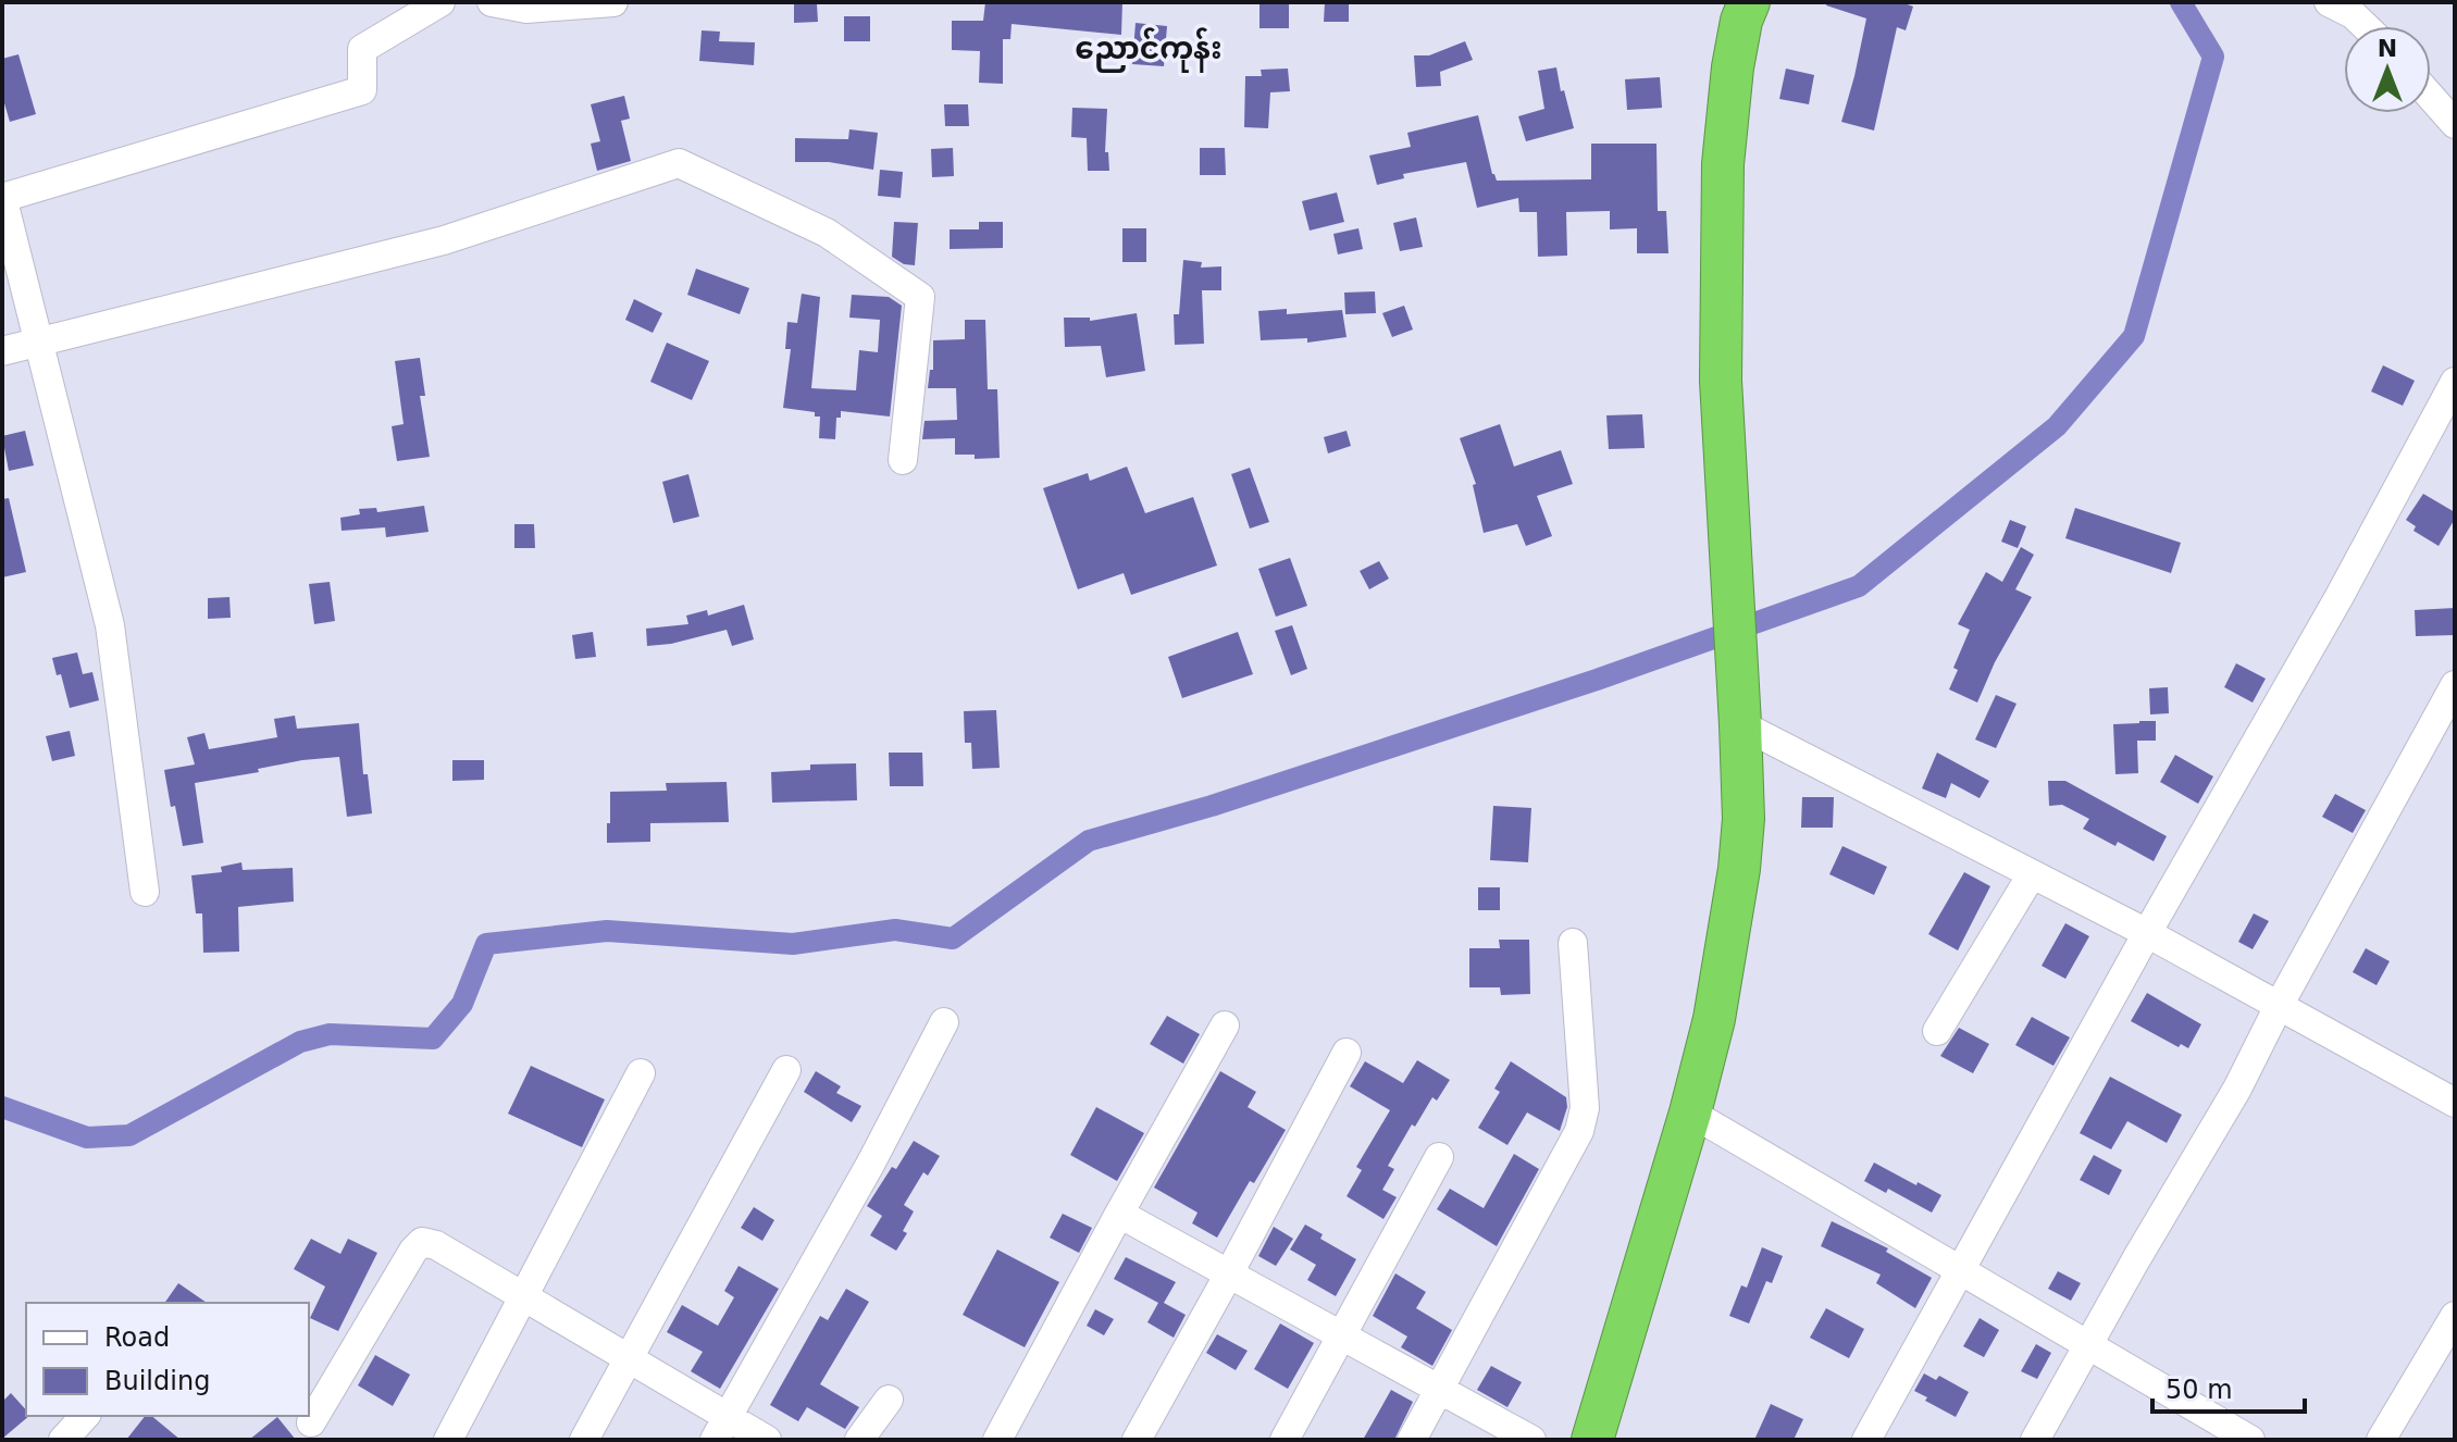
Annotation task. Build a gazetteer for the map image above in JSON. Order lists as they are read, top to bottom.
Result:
{
  "districts": ["ညောင်ကုန်း"],
  "legend": ["Road", "Building"],
  "scale_bar": "50 m",
  "north": "top"
}
